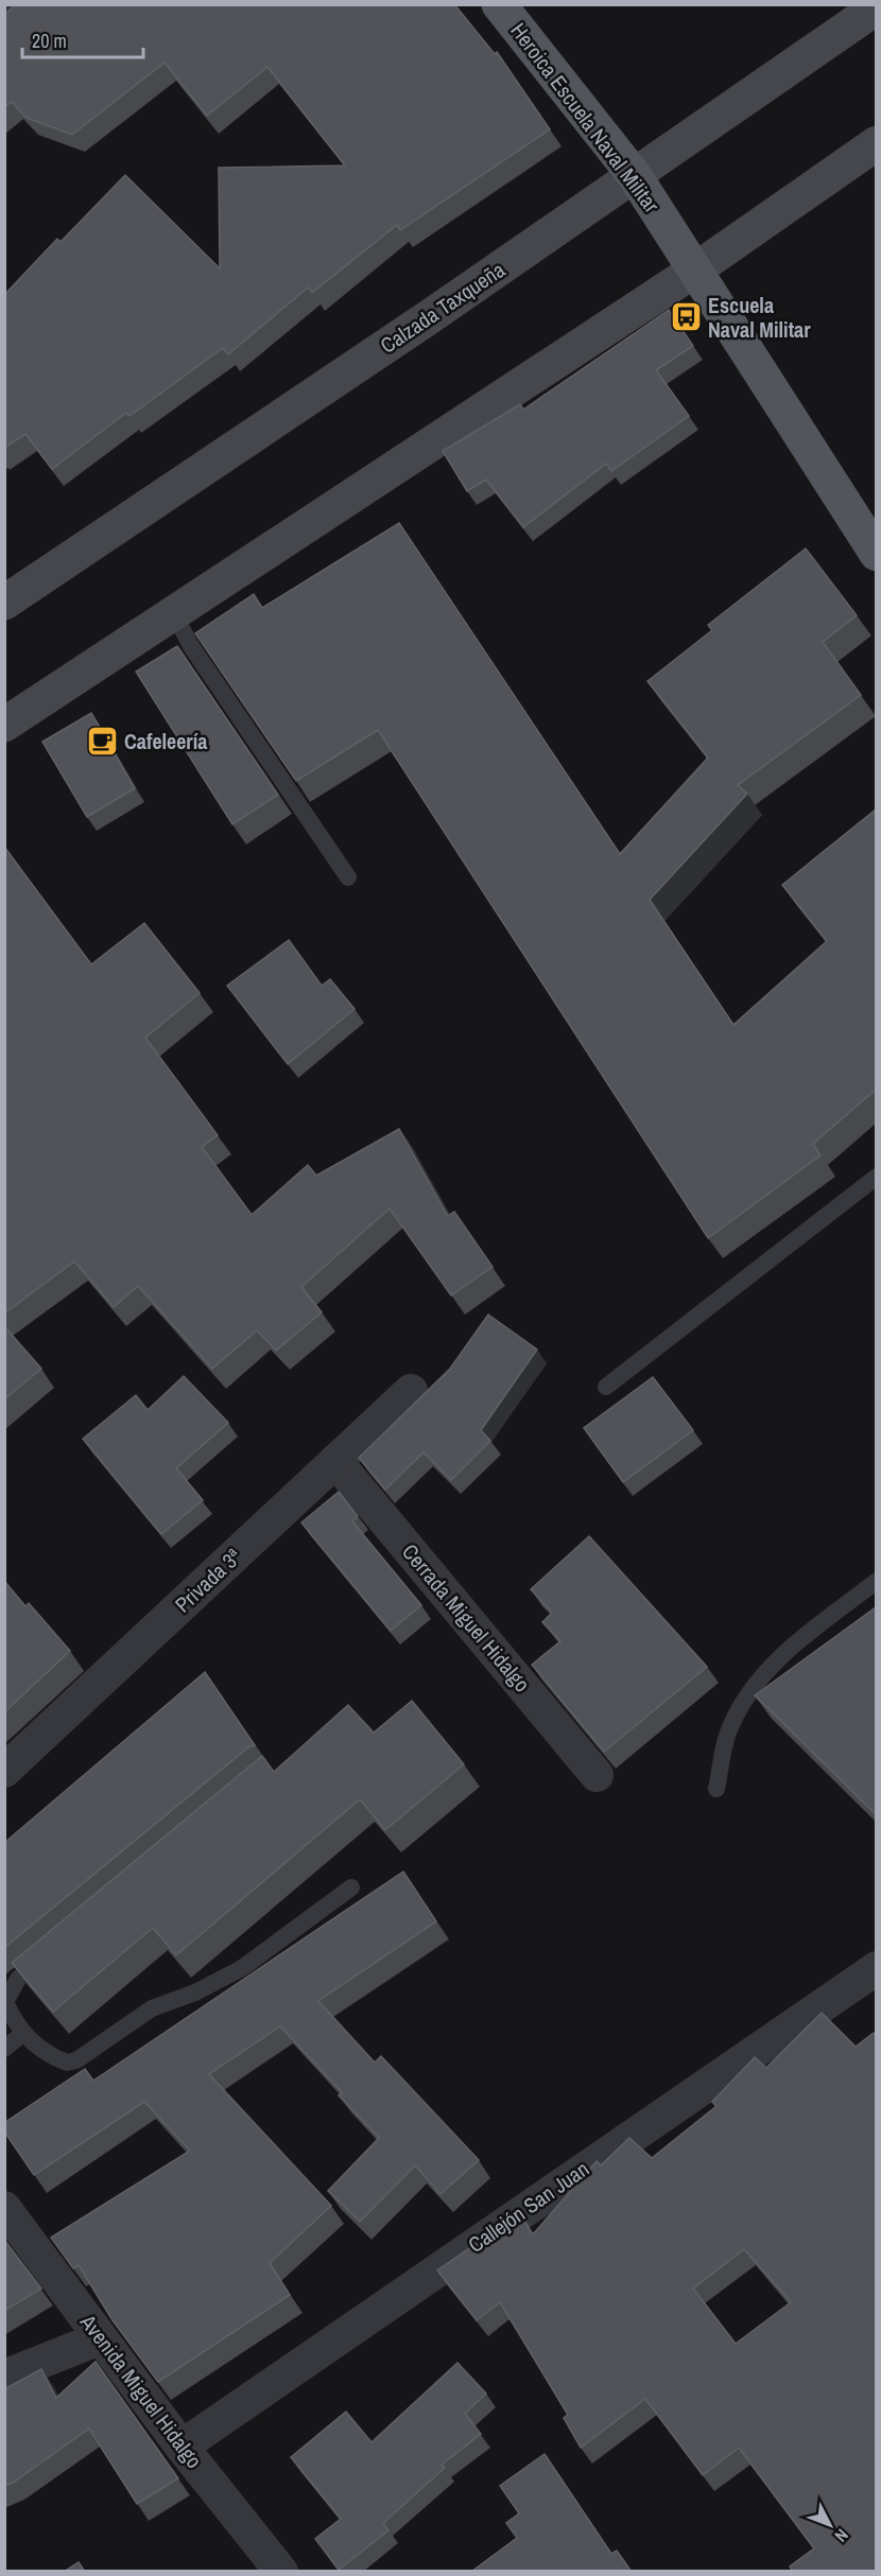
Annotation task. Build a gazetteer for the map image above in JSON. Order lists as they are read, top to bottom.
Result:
{
  "streets": {
    "main road": ["Heroica Escuela Naval Militar", "Calzada Taxqueña"],
    "street": [
      "Privada 3ª",
      "Cerrada Miguel Hidalgo",
      "Callejón San Juan",
      "Avenida Miguel Hidalgo"
    ]
  },
  "crossings": [
    ["Heroica Escuela Naval Militar", "Calzada Taxqueña"],
    ["Privada 3ª", "Cerrada Miguel Hidalgo"],
    ["Callejón San Juan", "Avenida Miguel Hidalgo"]
  ],
  "places": {
    "bus stop": ["Escuela Naval Militar"],
    "cafe": ["Cafeleería"]
  },
  "scale_bar": "20 m",
  "north": "bottom right"
}
